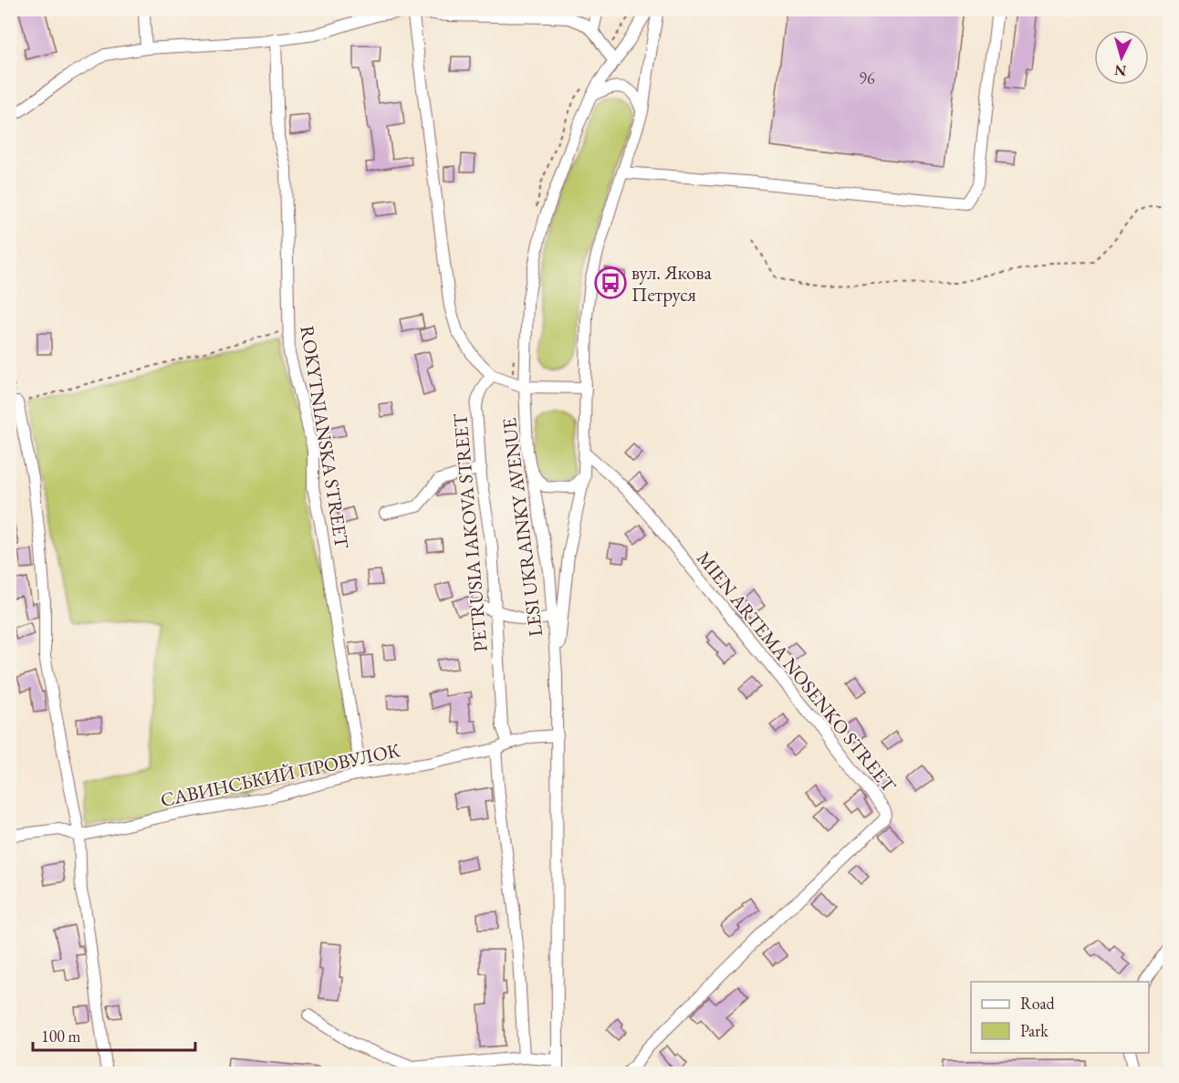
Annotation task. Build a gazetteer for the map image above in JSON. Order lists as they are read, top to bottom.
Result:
{
  "streets": {
    "street": [
      "ROKYTNIANSKA STREET",
      "LESI UKRAINKY AVENUE",
      "PETRUSIA IAKOVA STREET",
      "MIEN ARTEMA NOSENKO STREET",
      "САВИНСЬКИЙ ПРОВУЛОК"
    ]
  },
  "crossings": [
    ["ROKYTNIANSKA STREET", "САВИНСЬКИЙ ПРОВУЛОК"],
    ["LESI UKRAINKY AVENUE", "MIEN ARTEMA NOSENKO STREET"],
    ["LESI UKRAINKY AVENUE", "САВИНСЬКИЙ ПРОВУЛОК"],
    ["PETRUSIA IAKOVA STREET", "САВИНСЬКИЙ ПРОВУЛОК"]
  ],
  "places": {
    "bus stop": ["вул. Якова Петруся"]
  },
  "house_numbers": ["96"],
  "legend": ["Road", "Park"],
  "scale_bar": "100 m",
  "north": "bottom"
}
